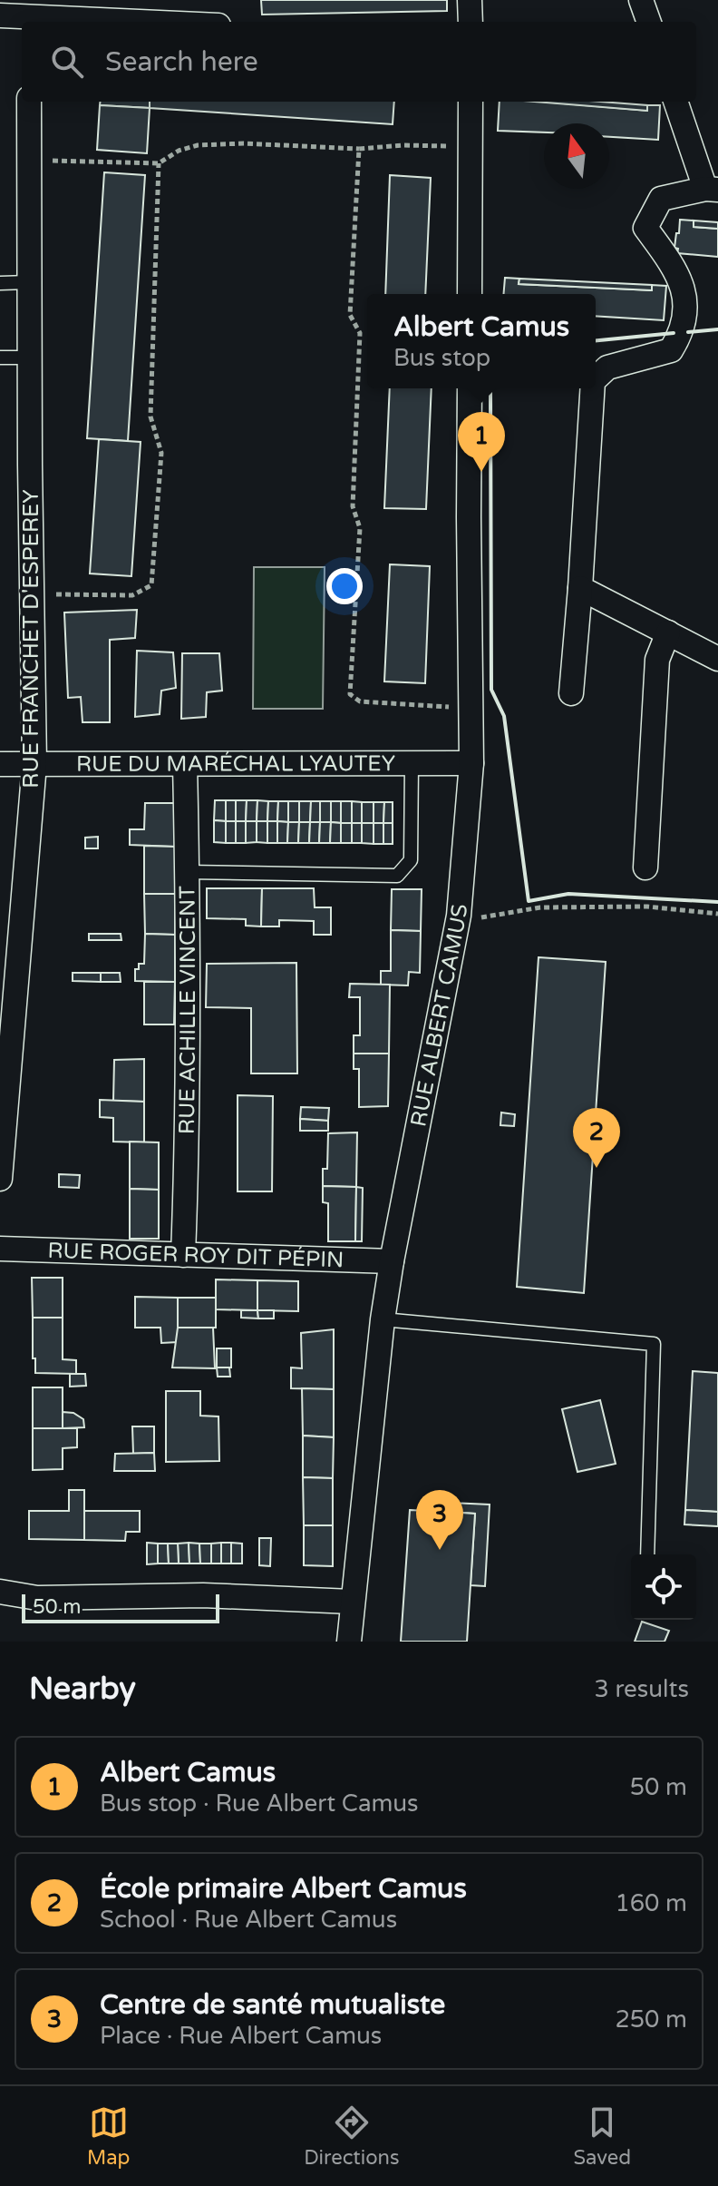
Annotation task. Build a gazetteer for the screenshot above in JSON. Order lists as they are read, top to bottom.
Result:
{
  "streets": {
    "street": [
      "RUE FRANCHET D'ESPEREY",
      "RUE DU MARÉCHAL LYAUTEY",
      "RUE ACHILLE VINCENT",
      "RUE ALBERT CAMUS",
      "RUE ROGER ROY DIT PÉPIN"
    ]
  },
  "crossings": [
    ["RUE FRANCHET D'ESPEREY", "RUE DU MARÉCHAL LYAUTEY"],
    ["RUE DU MARÉCHAL LYAUTEY", "RUE ACHILLE VINCENT"],
    ["RUE DU MARÉCHAL LYAUTEY", "RUE ALBERT CAMUS"],
    ["RUE ACHILLE VINCENT", "RUE ROGER ROY DIT PÉPIN"],
    ["RUE ALBERT CAMUS", "RUE ROGER ROY DIT PÉPIN"]
  ],
  "scale_bar": "50 m",
  "north": "top",
  "page": {
    "search": "Search here",
    "popup": ["Albert Camus", "Bus stop"],
    "pins": ["1", "2", "3"],
    "scale": "50 m",
    "heading": ["Nearby", "3 results"],
    "list": [
      {
        "mark": "1",
        "name": "Albert Camus",
        "note": "Bus stop · Rue Albert Camus",
        "value": "50 m"
      },
      {
        "mark": "2",
        "name": "École primaire Albert Camus",
        "note": "School · Rue Albert Camus",
        "value": "160 m"
      },
      {
        "mark": "3",
        "name": "Centre de santé mutualiste",
        "note": "Place · Rue Albert Camus",
        "value": "250 m"
      }
    ],
    "nav": ["Map", "Directions", "Saved"]
  }
}
